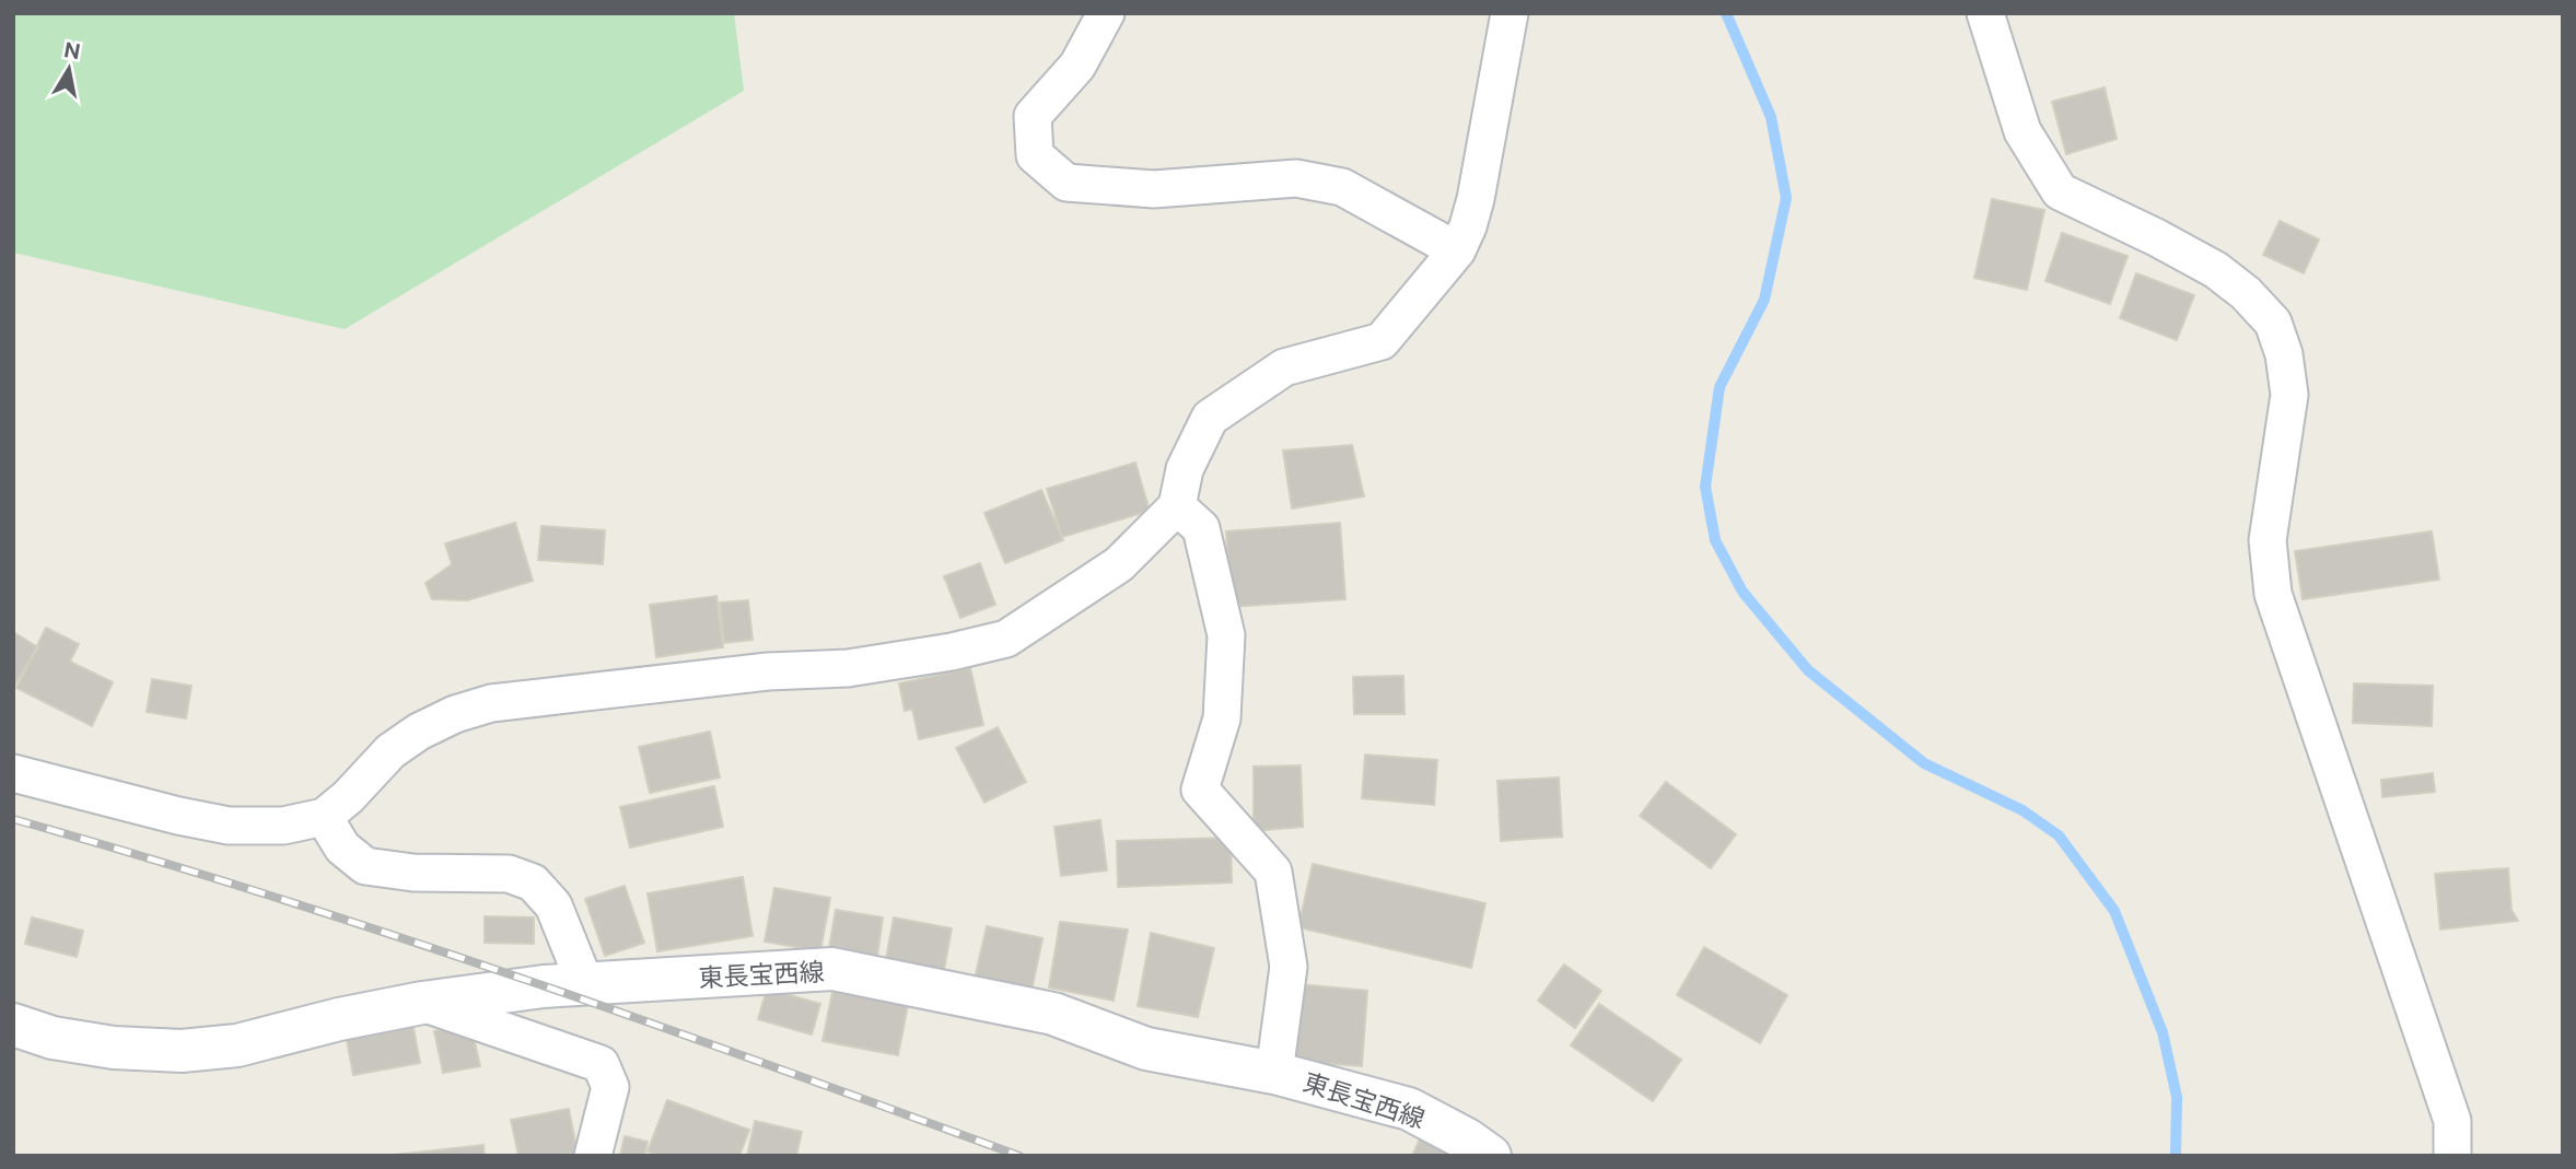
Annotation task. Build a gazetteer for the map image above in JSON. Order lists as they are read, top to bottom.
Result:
{
  "streets": {
    "main road": ["東長宝西線"]
  },
  "north": "top"
}
